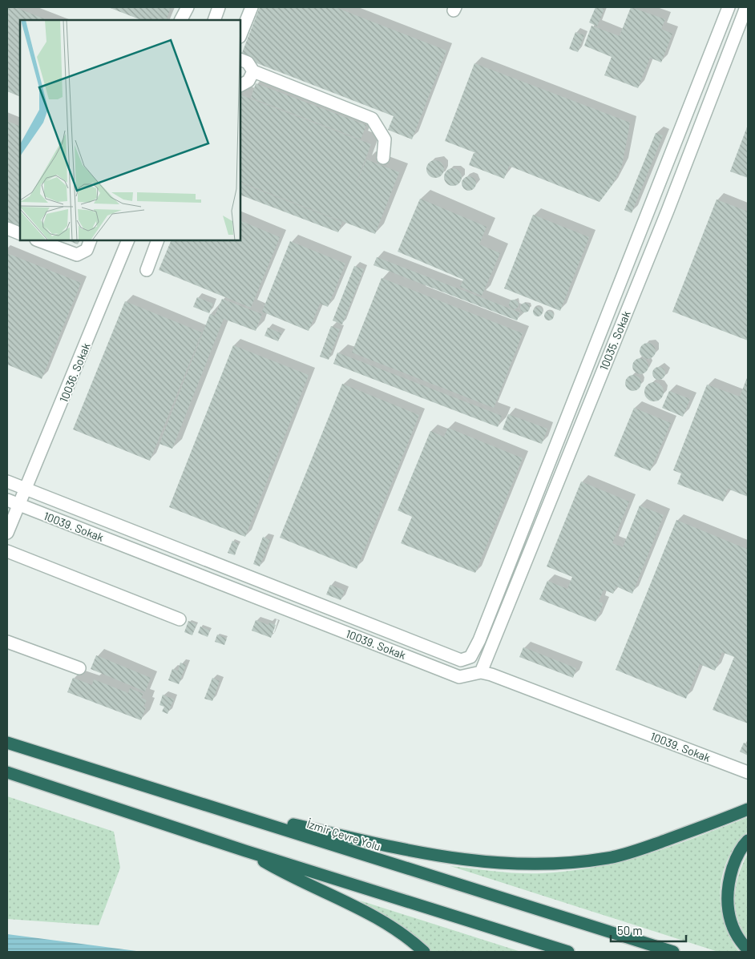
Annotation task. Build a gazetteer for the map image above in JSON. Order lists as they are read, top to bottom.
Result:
{
  "streets": {
    "highway": ["İzmir Çevre Yolu"],
    "street": ["10035. Sokak", "10036. Sokak", "10039. Sokak"]
  },
  "crossings": [
    ["10035. Sokak", "10039. Sokak"],
    ["10036. Sokak", "10039. Sokak"]
  ],
  "scale_bar": "50 m"
}
